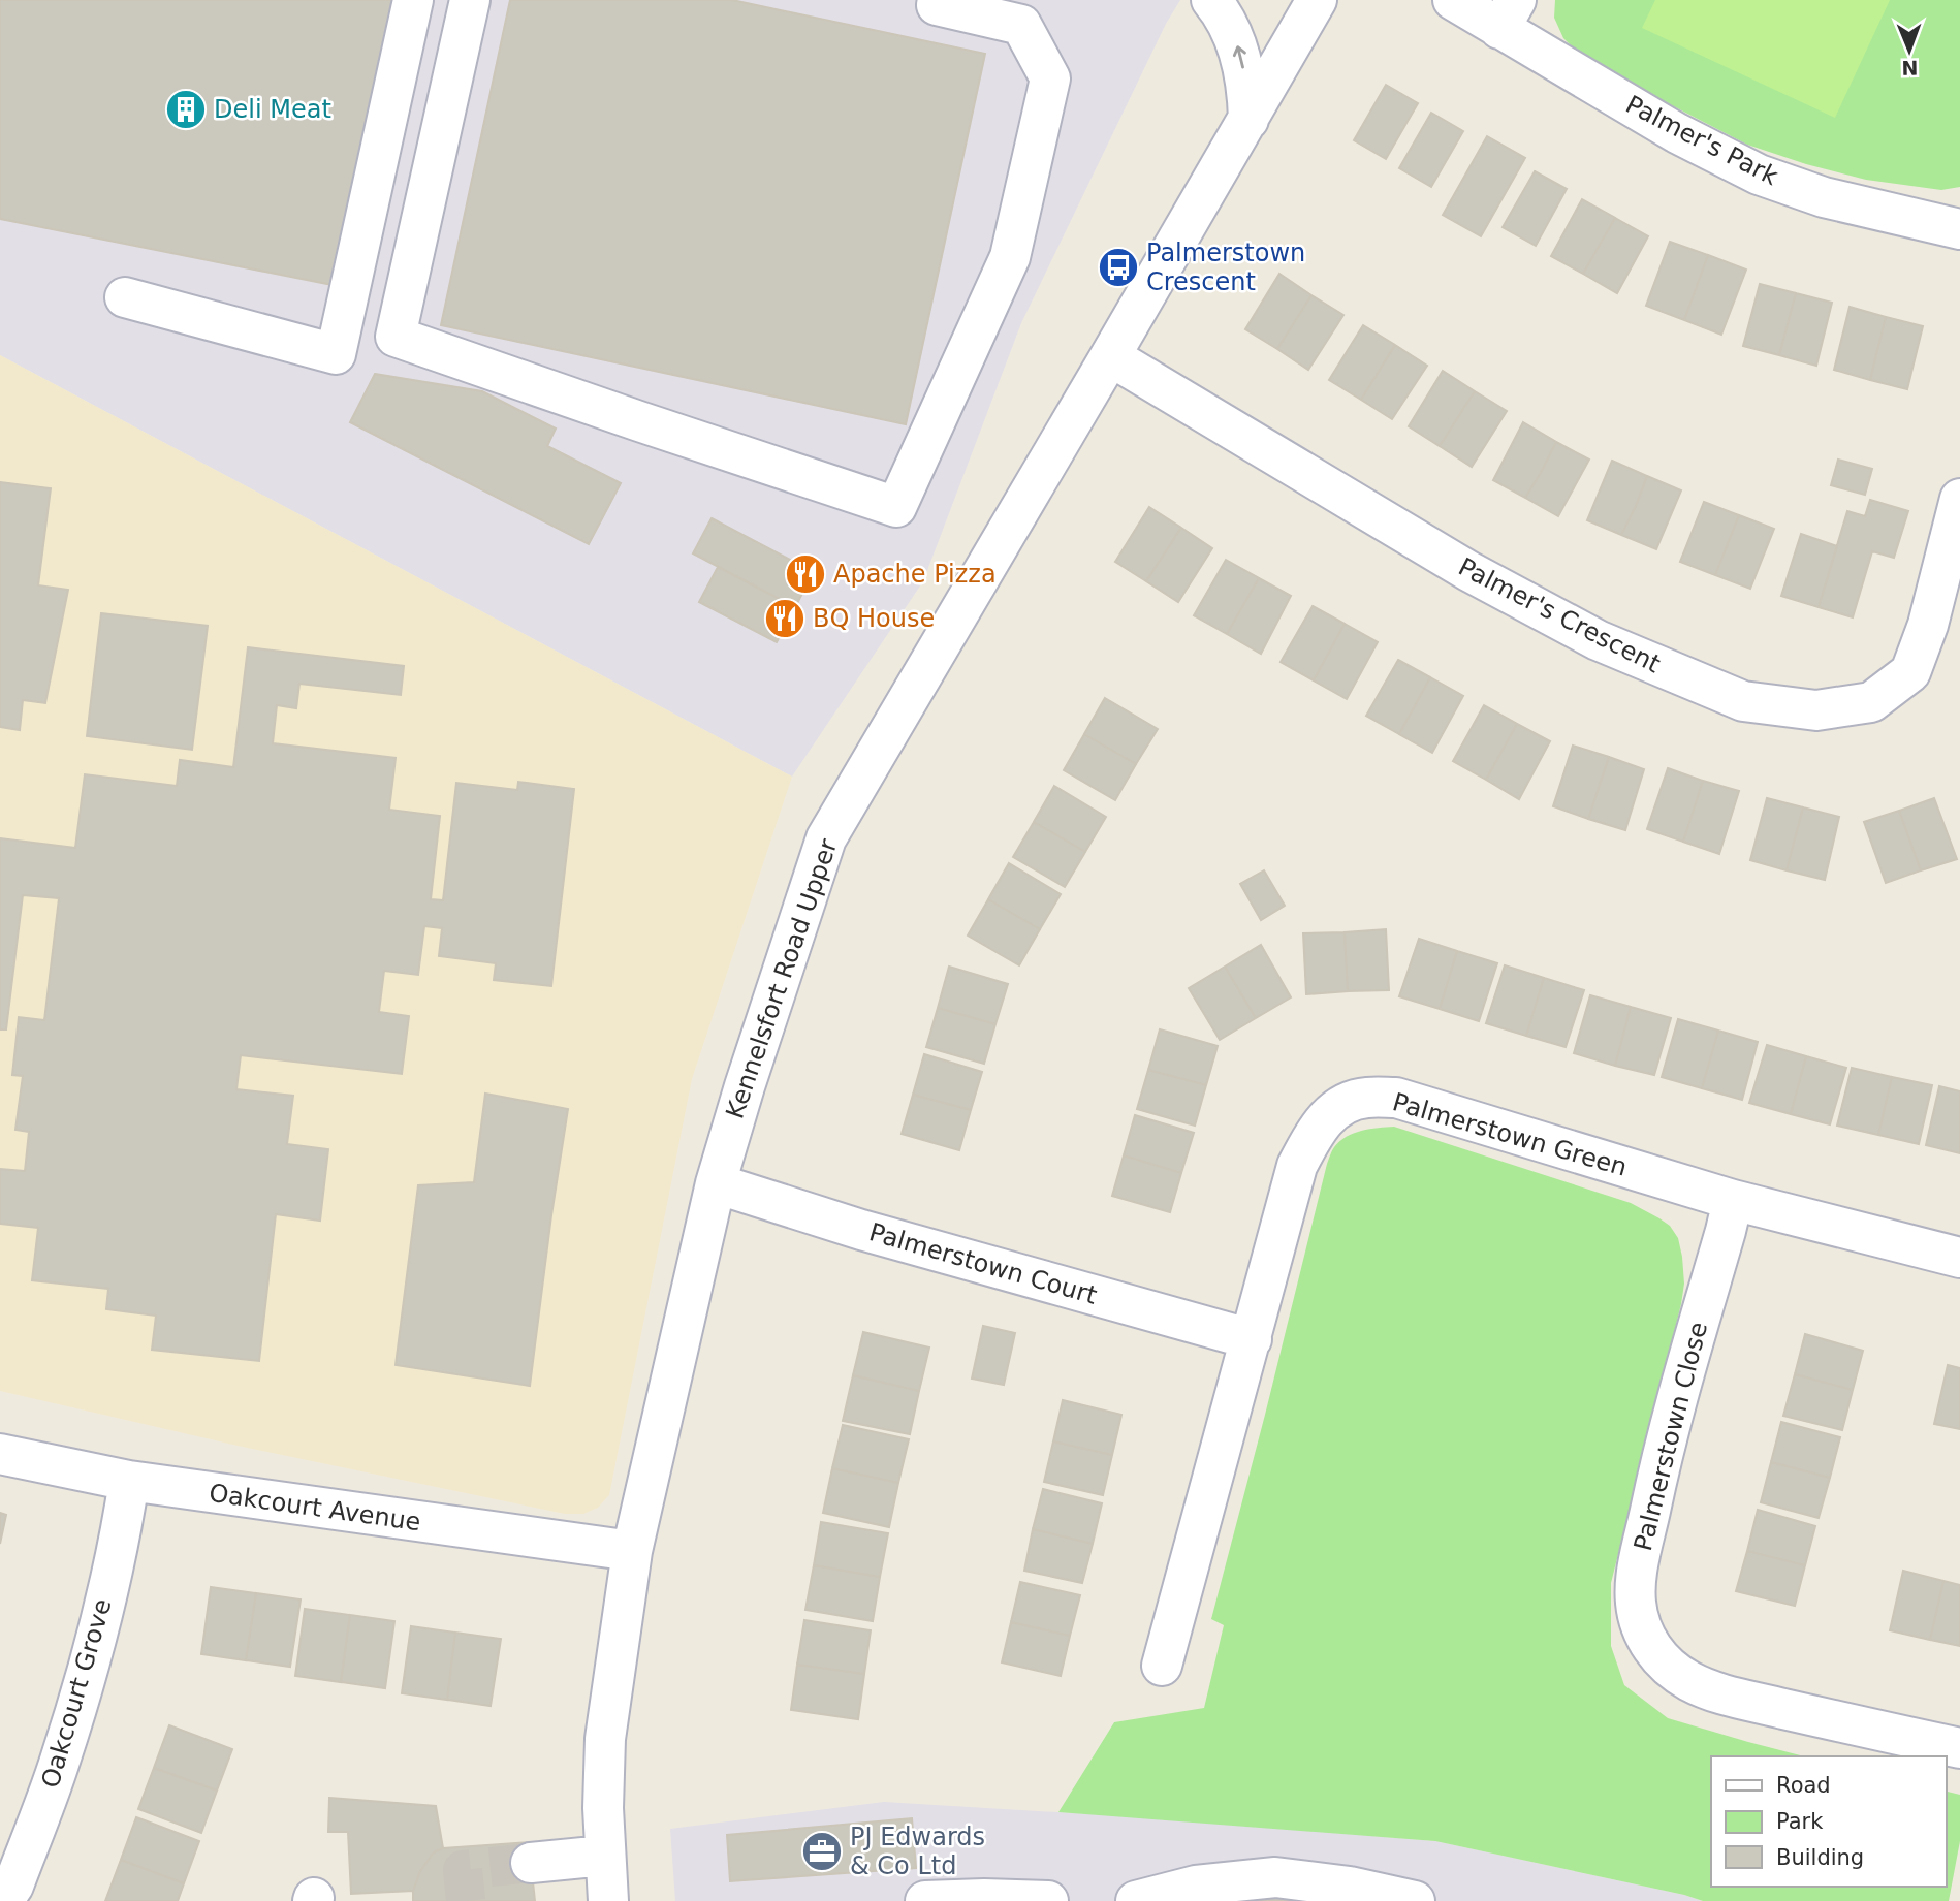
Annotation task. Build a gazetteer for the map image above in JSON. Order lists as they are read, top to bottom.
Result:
{
  "streets": {
    "street": [
      "Palmer's Park",
      "Palmer's Crescent",
      "Kennelsfort Road Upper",
      "Palmerstown Green",
      "Palmerstown Court",
      "Palmerstown Close",
      "Oakcourt Avenue",
      "Oakcourt Grove"
    ]
  },
  "crossings": [
    ["Palmer's Crescent", "Kennelsfort Road Upper"],
    ["Kennelsfort Road Upper", "Palmerstown Court"],
    ["Kennelsfort Road Upper", "Oakcourt Avenue"],
    ["Palmerstown Green", "Palmerstown Court"],
    ["Palmerstown Green", "Palmerstown Close"],
    ["Oakcourt Avenue", "Oakcourt Grove"]
  ],
  "places": {
    "building": ["Deli Meat"],
    "bus stop": ["Palmerstown Crescent"],
    "restaurant": ["Apache Pizza", "BQ House"],
    "office": ["PJ Edwards & Co Ltd"]
  },
  "legend": ["Road", "Park", "Building"],
  "north": "bottom"
}
